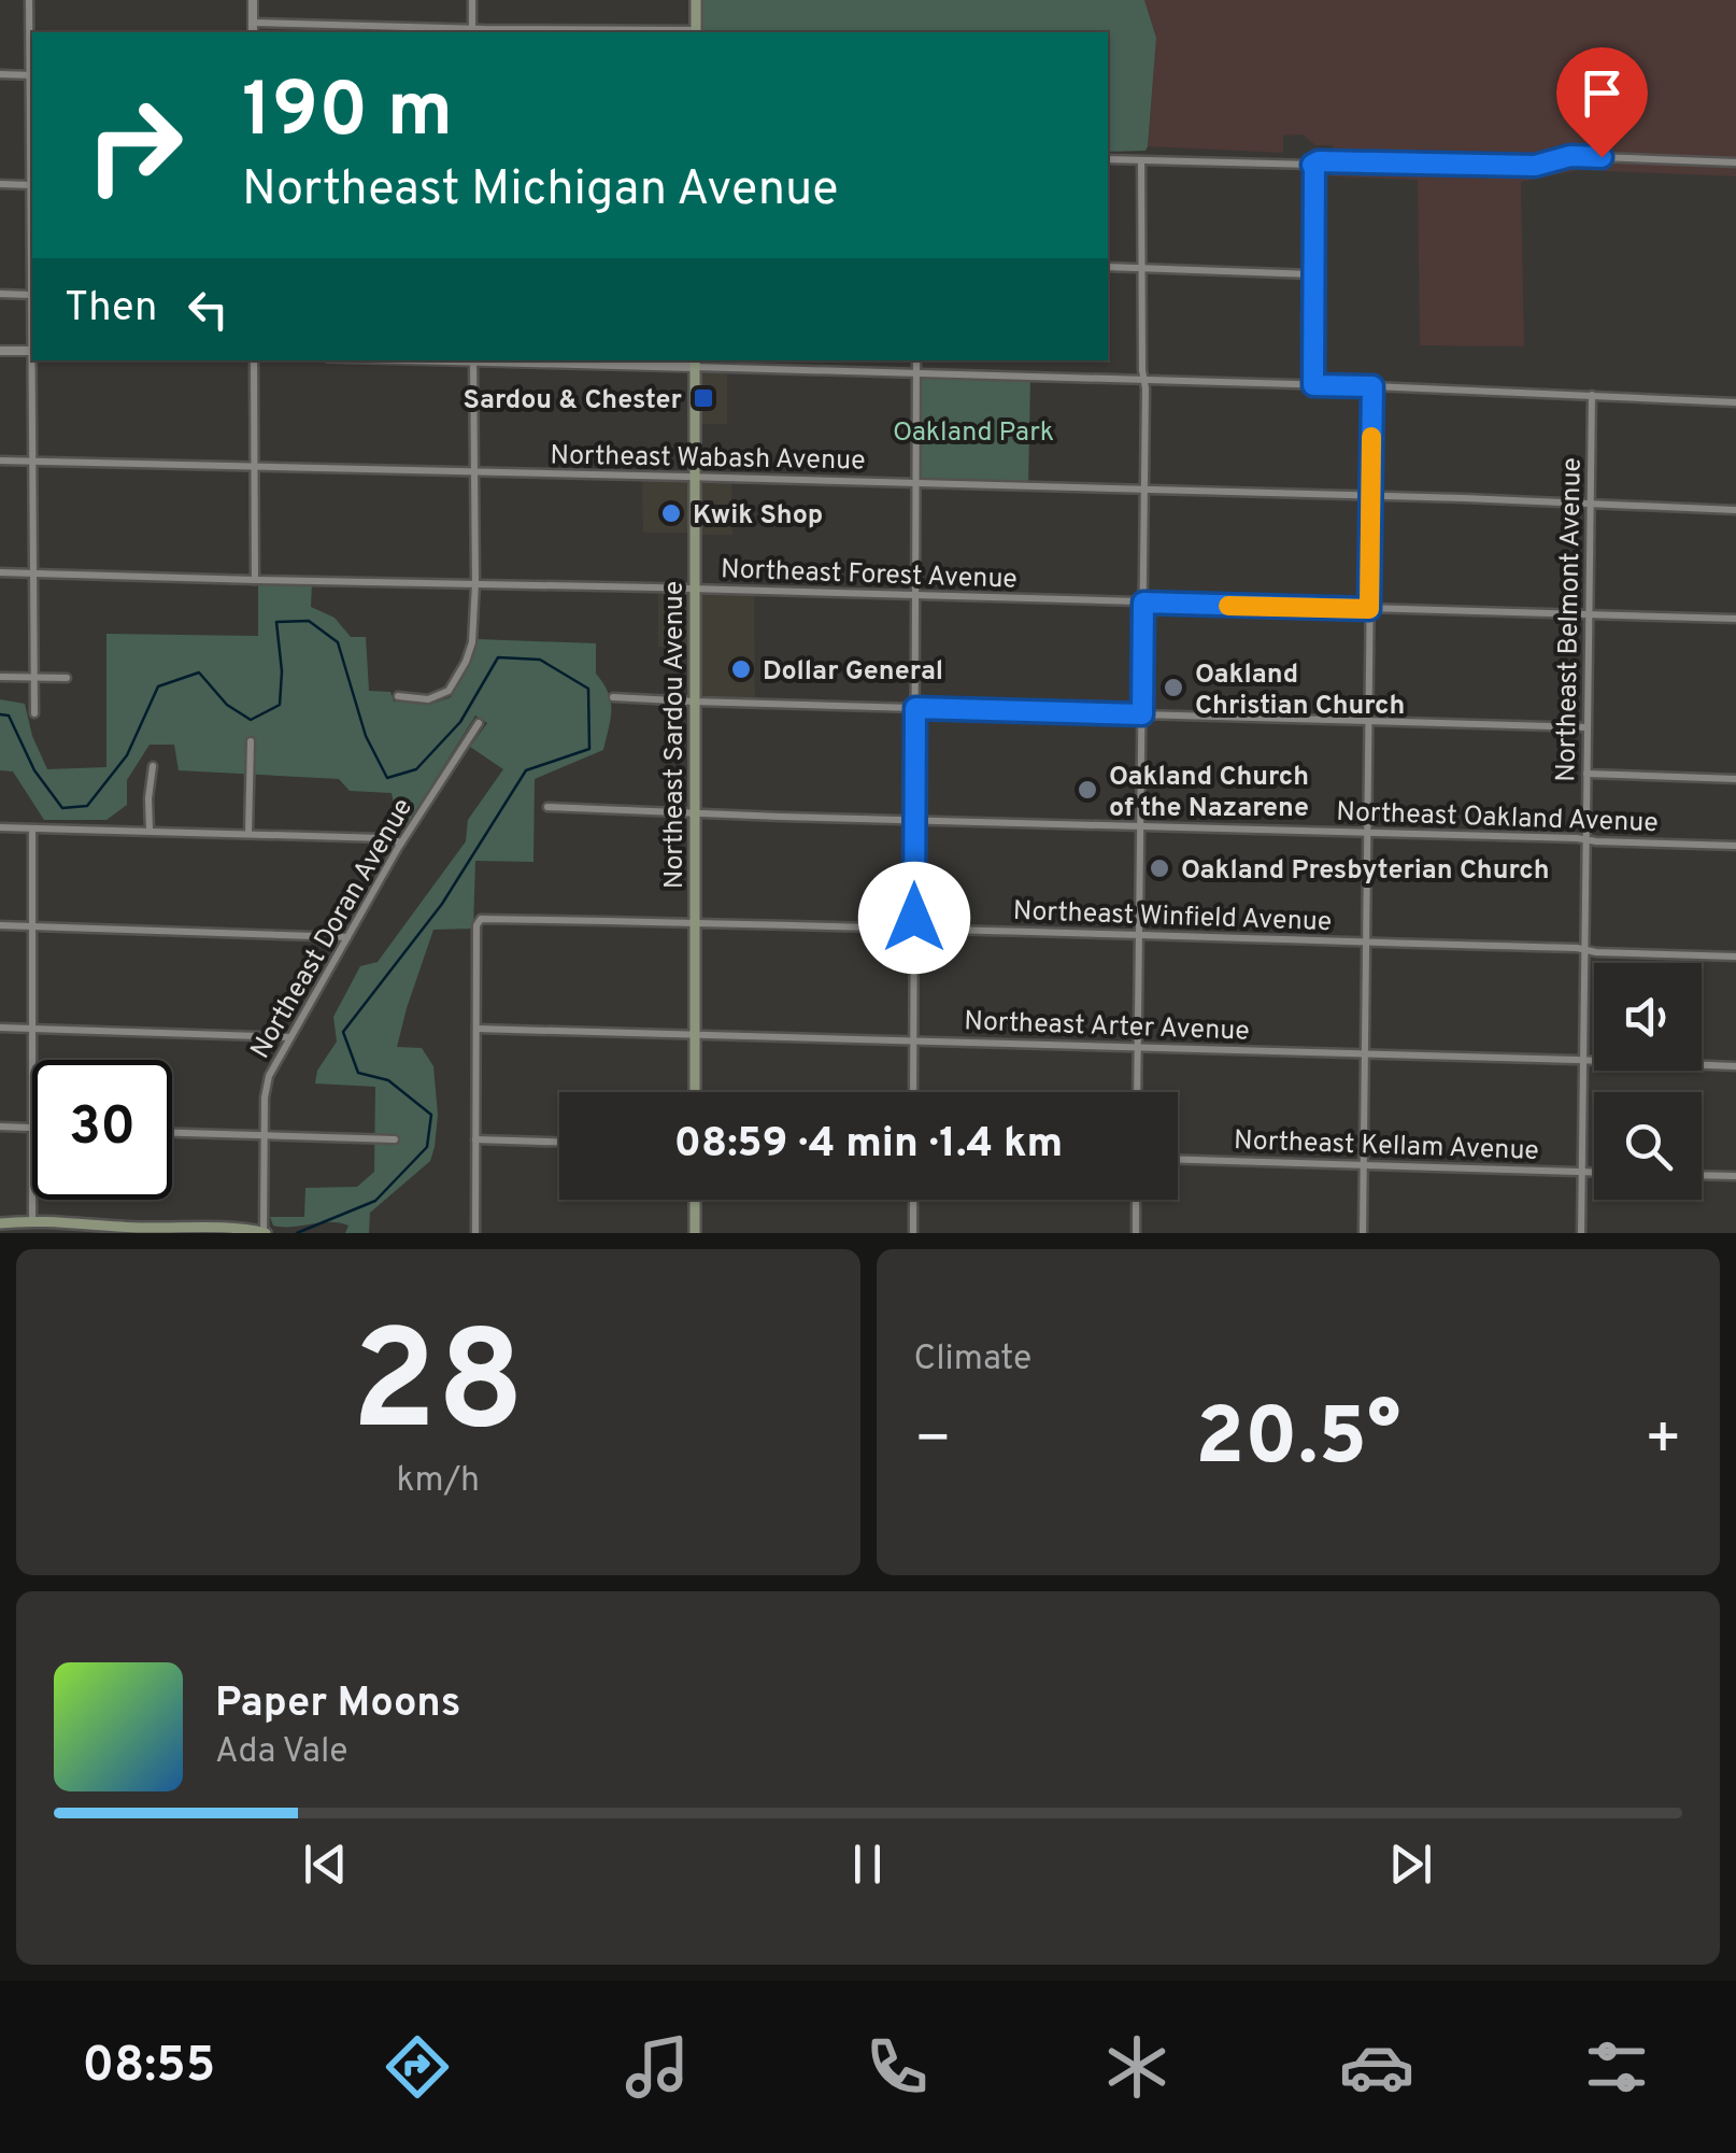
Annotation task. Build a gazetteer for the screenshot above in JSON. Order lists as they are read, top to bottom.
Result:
{
  "streets": {
    "main road": ["Northeast Sardou Avenue"],
    "street": [
      "Northeast Wabash Avenue",
      "Northeast Forest Avenue",
      "Northeast Belmont Avenue",
      "Northeast Oakland Avenue",
      "Northeast Winfield Avenue",
      "Northeast Doran Avenue",
      "Northeast Arter Avenue",
      "Northeast Kellam Avenue"
    ]
  },
  "crossings": [
    ["Northeast Wabash Avenue", "Northeast Belmont Avenue"],
    ["Northeast Wabash Avenue", "Northeast Sardou Avenue"],
    ["Northeast Forest Avenue", "Northeast Belmont Avenue"],
    ["Northeast Forest Avenue", "Northeast Sardou Avenue"],
    ["Northeast Belmont Avenue", "Northeast Oakland Avenue"],
    ["Northeast Belmont Avenue", "Northeast Winfield Avenue"],
    ["Northeast Belmont Avenue", "Northeast Arter Avenue"],
    ["Northeast Belmont Avenue", "Northeast Kellam Avenue"],
    ["Northeast Sardou Avenue", "Northeast Oakland Avenue"],
    ["Northeast Sardou Avenue", "Northeast Winfield Avenue"],
    ["Northeast Sardou Avenue", "Northeast Arter Avenue"],
    ["Northeast Winfield Avenue", "Northeast Arter Avenue"]
  ],
  "parks": ["Oakland Park"],
  "places": {
    "transit": ["Sardou & Chester"],
    "other": [
      "Kwik Shop",
      "Dollar General",
      "Oakland Christian Church",
      "Oakland Church of the Nazarene",
      "Oakland Presbyterian Church"
    ]
  },
  "page": {
    "turn": ["190 m", "Northeast Michigan Avenue"],
    "then": "Then",
    "limit": "30",
    "trip": "08:59 · 4 min · 1.4 km",
    "tile": [
      ["28", "km/h"],
      "Climate"
    ],
    "heat": ["−", "20.5°", "+"],
    "song": ["Paper Moons", "Ada Vale"],
    "tabs": "08:55"
  }
}
